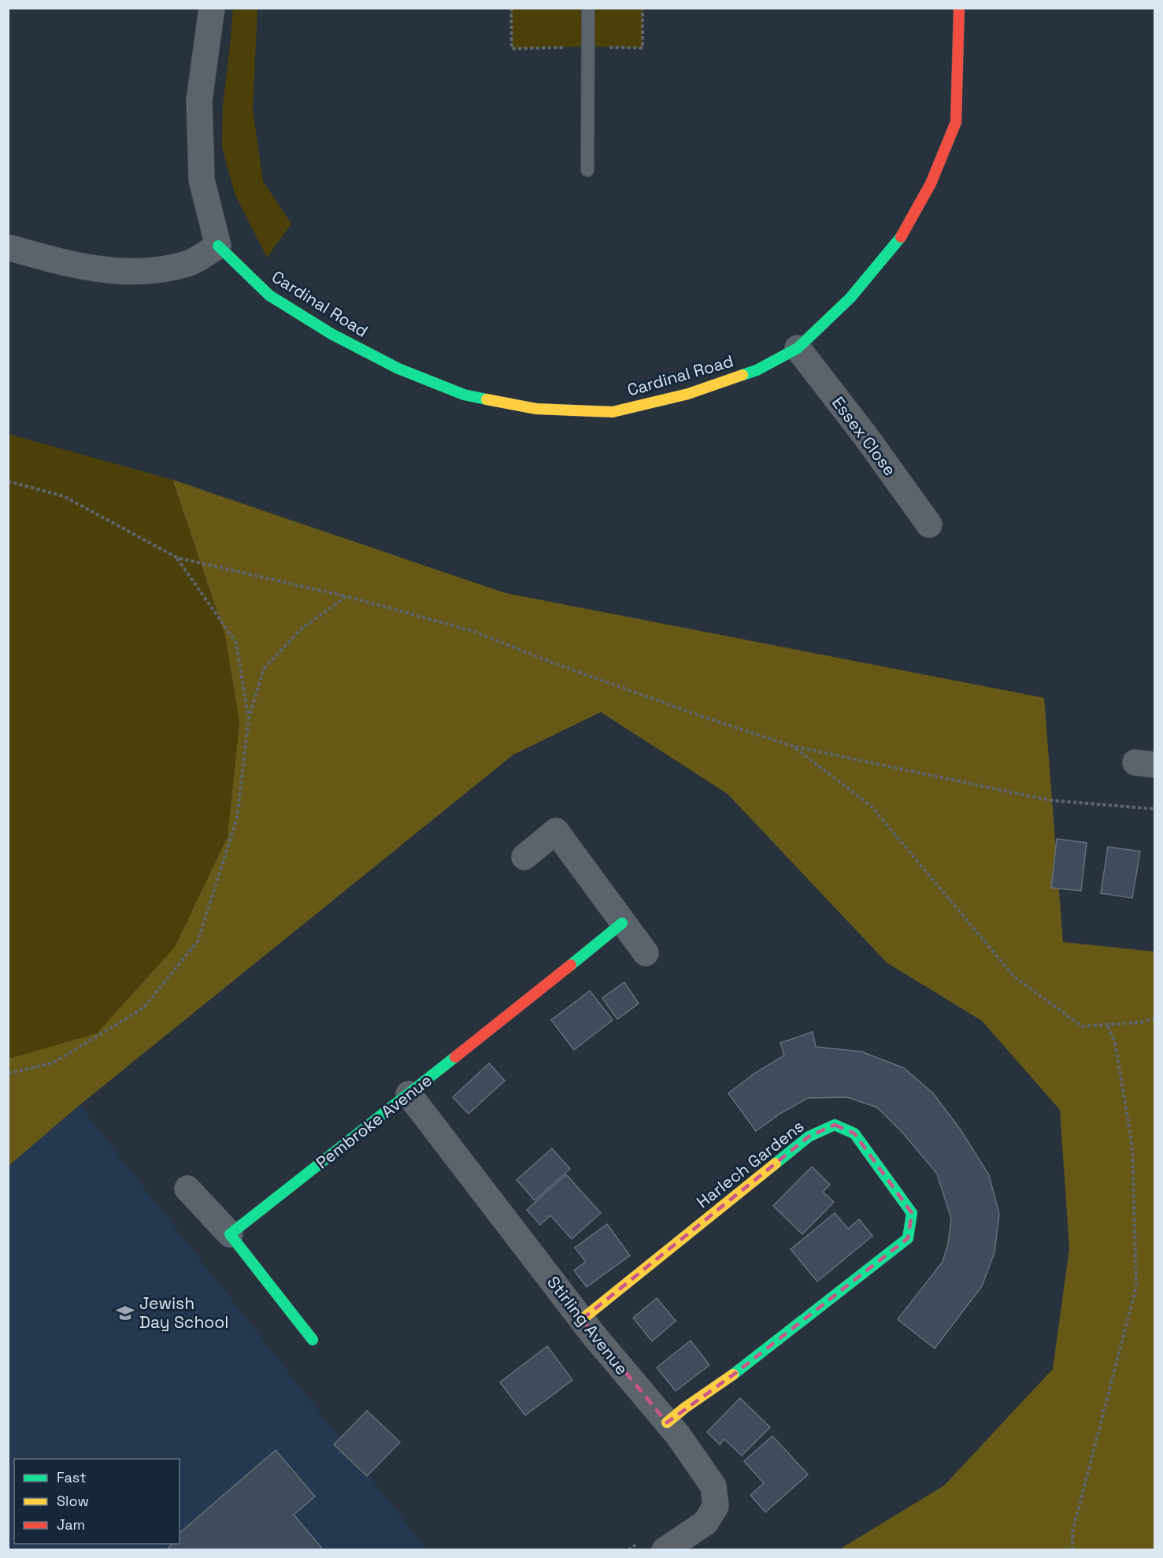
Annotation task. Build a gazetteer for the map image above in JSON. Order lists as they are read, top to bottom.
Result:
{
  "streets": {
    "street": [
      "Cardinal Road",
      "Essex Close",
      "Pembroke Avenue",
      "Harlech Gardens",
      "Stirling Avenue"
    ]
  },
  "crossings": [
    ["Cardinal Road", "Essex Close"],
    ["Pembroke Avenue", "Stirling Avenue"],
    ["Harlech Gardens", "Stirling Avenue"]
  ],
  "places": {
    "school or university": ["Jewish Day School"]
  },
  "legend": ["Fast", "Slow", "Jam"]
}
